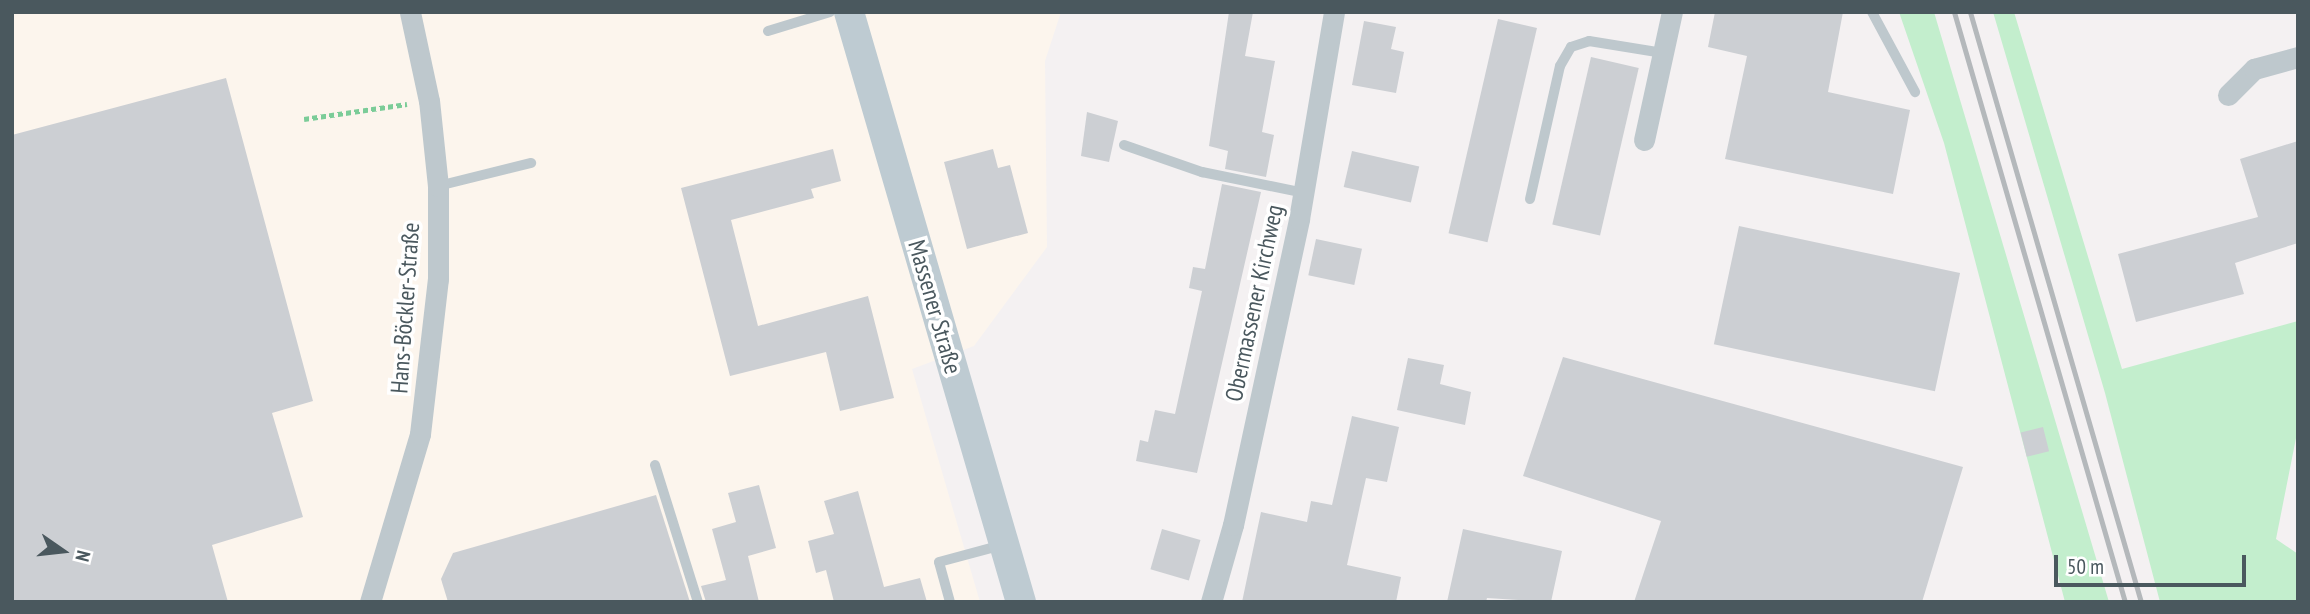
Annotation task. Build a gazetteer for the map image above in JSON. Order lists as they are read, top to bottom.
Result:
{
  "streets": {
    "main road": ["Massener Straße"],
    "street": ["Obermassener Kirchweg", "Hans-Böckler-Straße"]
  },
  "scale_bar": "50 m",
  "north": "right"
}
